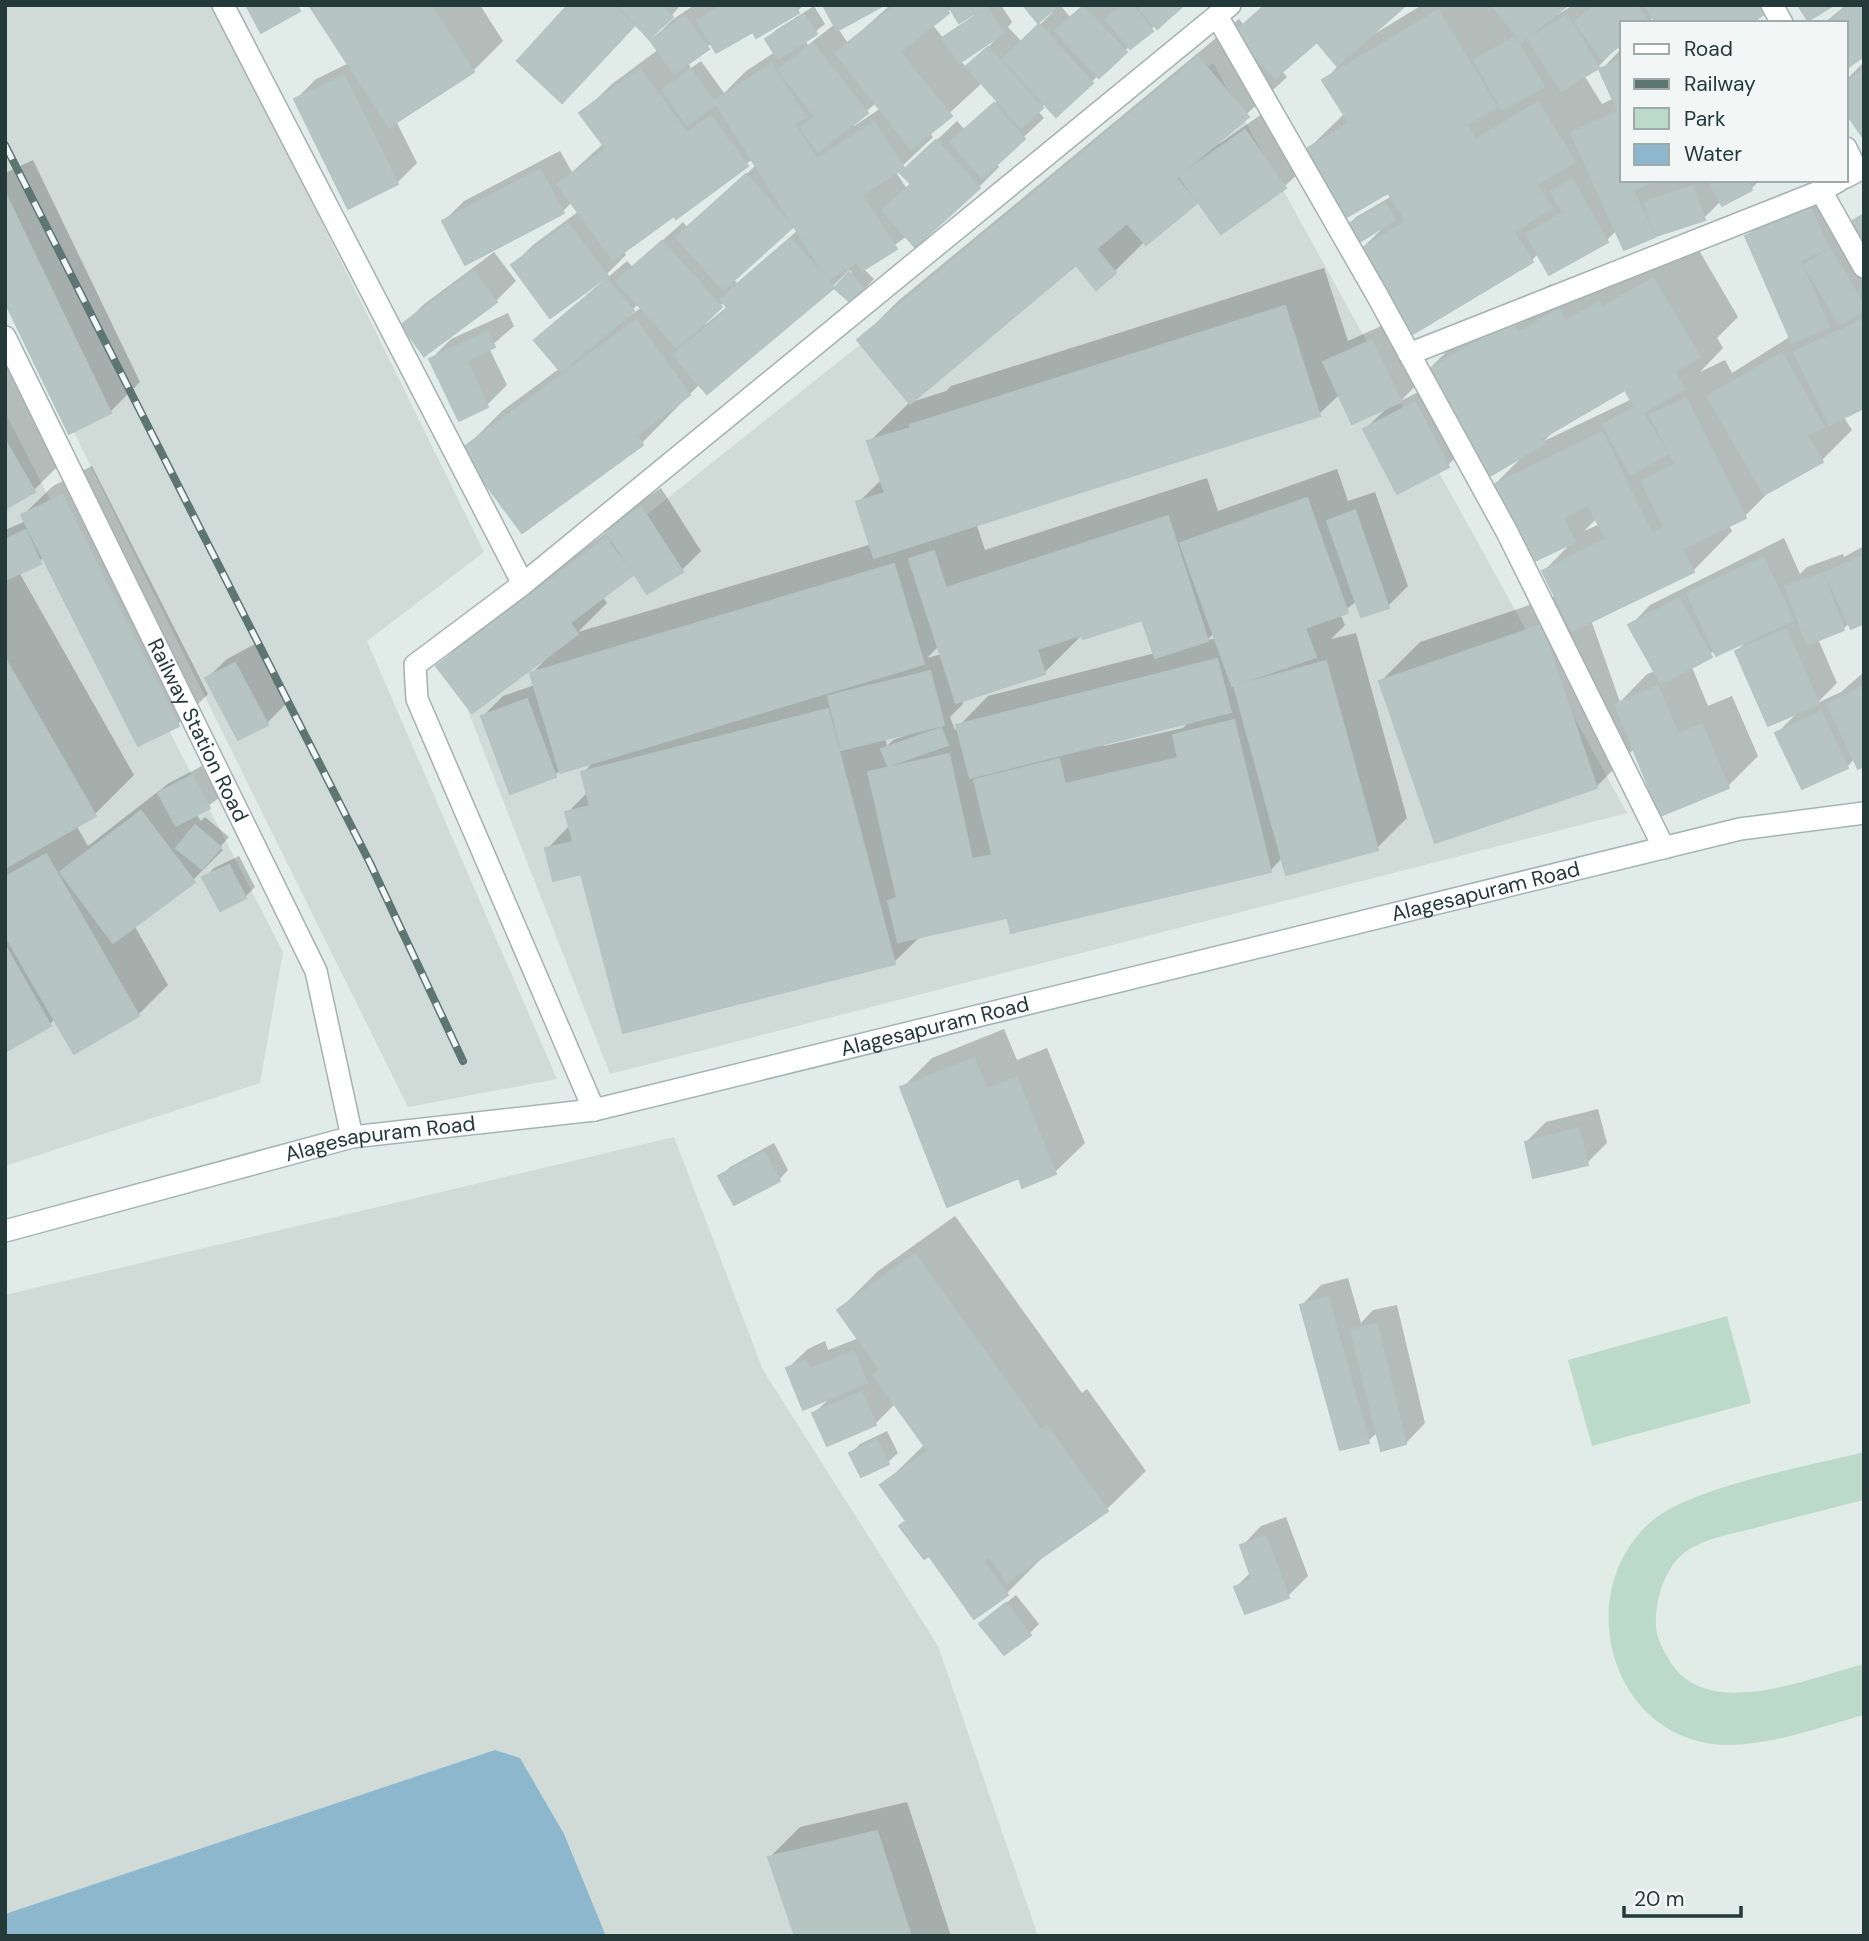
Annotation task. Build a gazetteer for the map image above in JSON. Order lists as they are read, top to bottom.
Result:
{
  "streets": {
    "street": ["Railway Station Road", "Alagesapuram Road"]
  },
  "crossings": [
    ["Railway Station Road", "Alagesapuram Road"]
  ],
  "legend": [
    "Road",
    "Railway",
    "Park",
    "Water"
  ],
  "scale_bar": "20 m"
}
